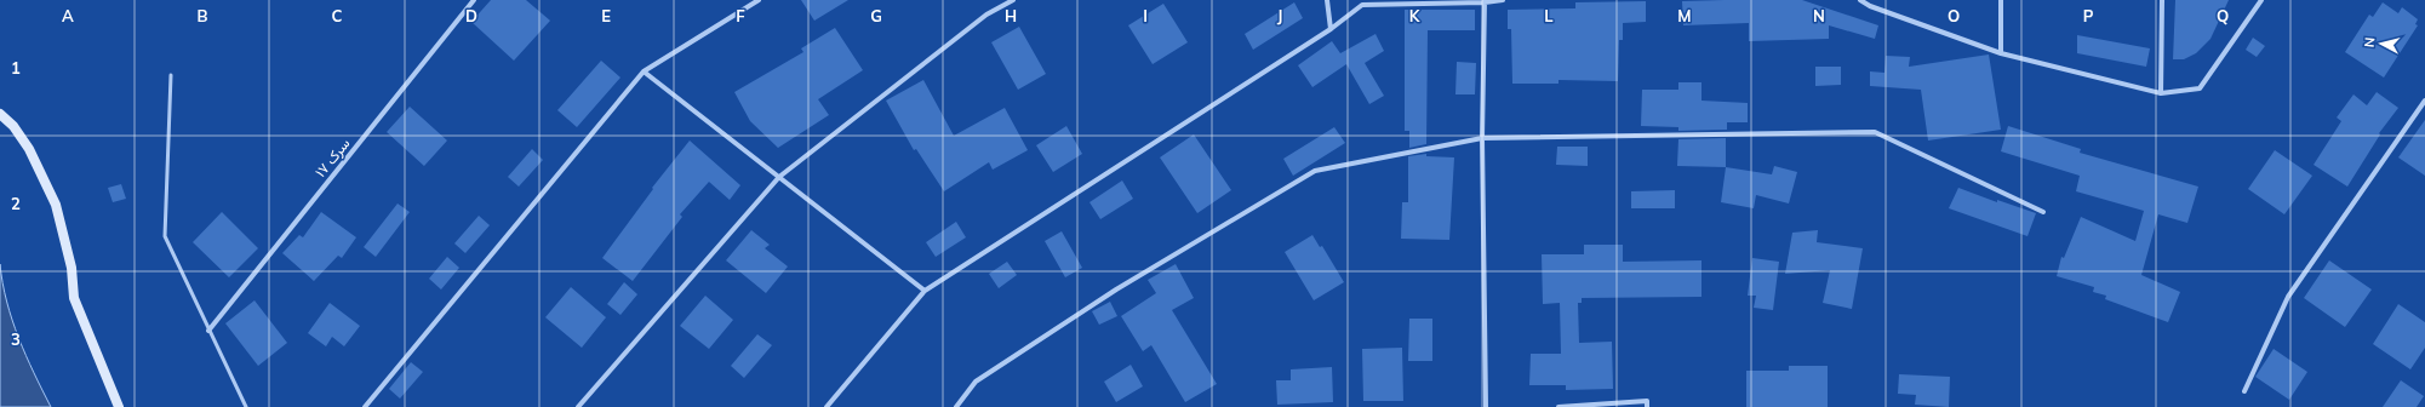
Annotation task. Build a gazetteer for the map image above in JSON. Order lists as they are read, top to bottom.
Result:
{
  "streets": {
    "street": ["سرک ۱۷"]
  },
  "north": "left",
  "grid": {
    "columns": [
      "A",
      "B",
      "C",
      "D",
      "E",
      "F",
      "G",
      "H",
      "I",
      "J",
      "K",
      "L",
      "M",
      "N",
      "O",
      "P",
      "Q"
    ],
    "rows": ["1", "2", "3"]
  }
}
